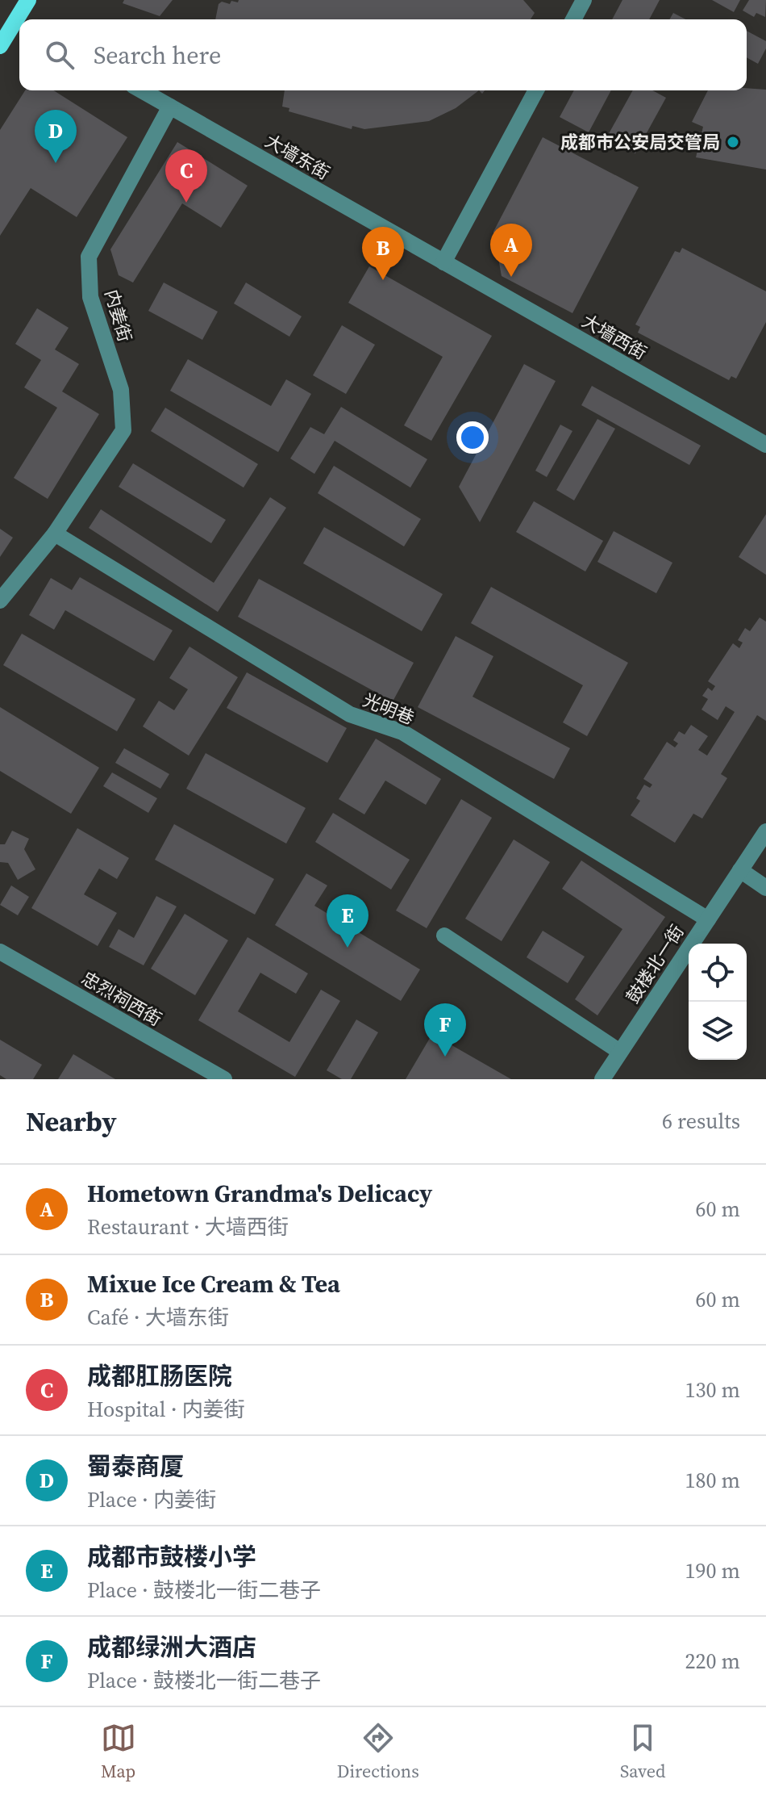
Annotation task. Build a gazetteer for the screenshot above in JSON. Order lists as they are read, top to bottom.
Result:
{
  "streets": {
    "street": [
      "大墙东街",
      "内姜街",
      "大墙西街",
      "光明巷",
      "鼓楼北一街",
      "忠烈祠西街"
    ]
  },
  "crossings": [
    ["大墙东街", "内姜街"],
    ["大墙东街", "大墙西街"],
    ["内姜街", "光明巷"],
    ["光明巷", "鼓楼北一街"]
  ],
  "places": ["成都市公安局交管局"],
  "page": {
    "search": "Search here",
    "pins": [
      "D",
      "C",
      "A",
      "B",
      "E",
      "F"
    ],
    "heading": ["Nearby", "6 results"],
    "list": [
      {
        "mark": "A",
        "name": "Hometown Grandma's Delicacy",
        "note": "Restaurant · 大墙西街",
        "value": "60 m"
      },
      {
        "mark": "B",
        "name": "Mixue Ice Cream & Tea",
        "note": "Café · 大墙东街",
        "value": "60 m"
      },
      {
        "mark": "C",
        "name": "成都肛肠医院",
        "note": "Hospital · 内姜街",
        "value": "130 m"
      },
      {
        "mark": "D",
        "name": "蜀泰商厦",
        "note": "Place · 内姜街",
        "value": "180 m"
      },
      {
        "mark": "E",
        "name": "成都市鼓楼小学",
        "note": "Place · 鼓楼北一街二巷子",
        "value": "190 m"
      },
      {
        "mark": "F",
        "name": "成都绿洲大酒店",
        "note": "Place · 鼓楼北一街二巷子",
        "value": "220 m"
      }
    ],
    "nav": ["Map", "Directions", "Saved"]
  }
}
